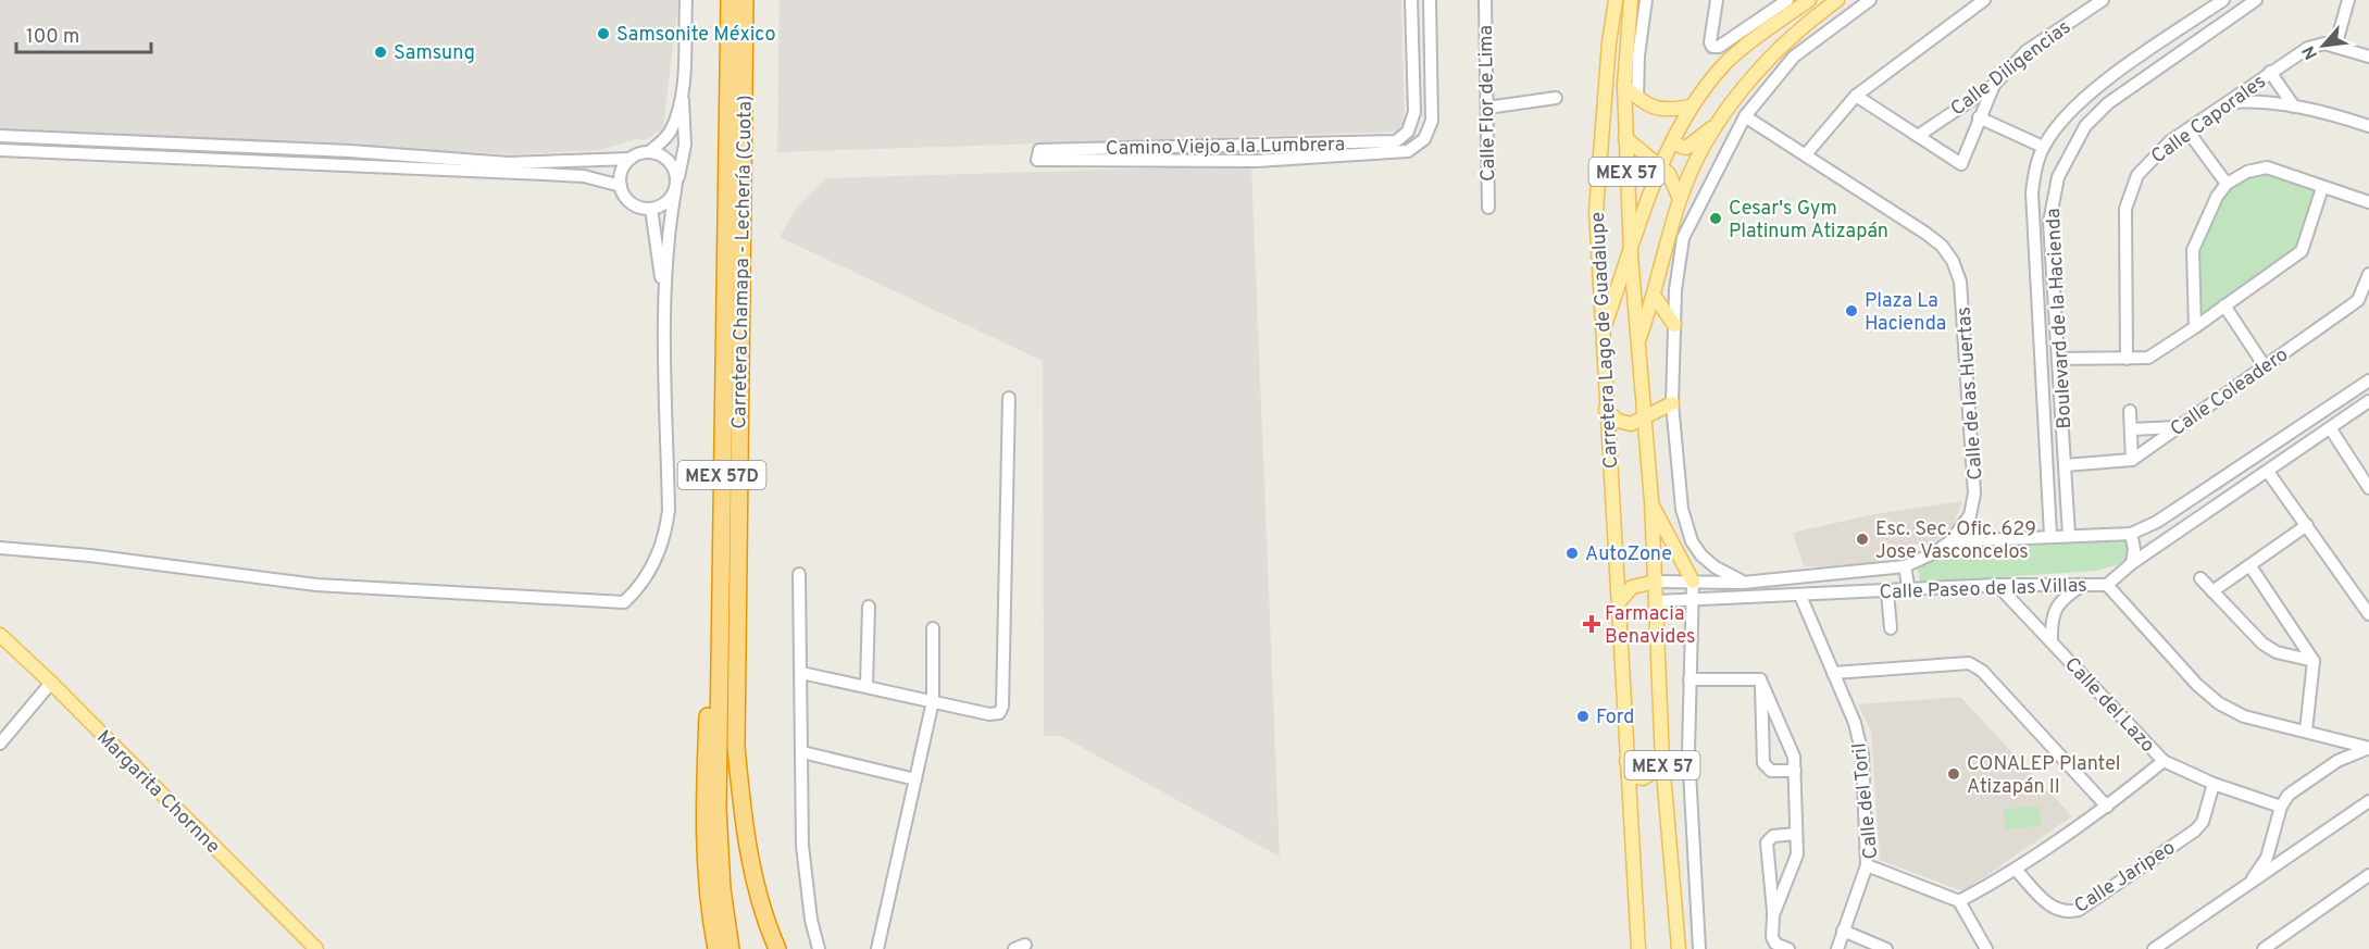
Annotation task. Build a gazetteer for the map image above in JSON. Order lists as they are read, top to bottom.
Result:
{
  "streets": {
    "highway": ["Carretera Chamapa - Lechería (Cuota)", "MEX 57D"],
    "main road": ["MEX 57", "Carretera Lago de Guadalupe", "Margarita Chornne"],
    "street": [
      "Calle Diligencias",
      "Calle Flor de Lima",
      "Calle Caporales",
      "Camino Viejo a la Lumbrera",
      "Boulevard de la Hacienda",
      "Calle Coleadero",
      "Calle de las Huertas",
      "Calle Paseo de las Villas",
      "Calle del Lazo",
      "Calle del Toril",
      "Calle Jaripeo"
    ]
  },
  "crossings": [
    ["MEX 57", "Carretera Lago de Guadalupe"],
    ["MEX 57", "Calle Paseo de las Villas"],
    ["Boulevard de la Hacienda", "Calle Paseo de las Villas"],
    ["Carretera Lago de Guadalupe", "Calle Paseo de las Villas"],
    ["Calle de las Huertas", "Calle Paseo de las Villas"],
    ["Calle Paseo de las Villas", "Calle del Lazo"],
    ["Calle Paseo de las Villas", "Calle del Toril"],
    ["Calle del Lazo", "Calle Jaripeo"]
  ],
  "places": {
    "other": [
      "Samsonite México",
      "Samsung",
      "Cesar's Gym Platinum Atizapán",
      "Plaza La Hacienda",
      "Esc. Sec. Ofic. 629 Jose Vasconcelos",
      "AutoZone",
      "Ford",
      "CONALEP Plantel Atizapán II"
    ],
    "health": ["Farmacia Benavides"]
  },
  "scale_bar": "100 m",
  "north": "bottom left"
}
